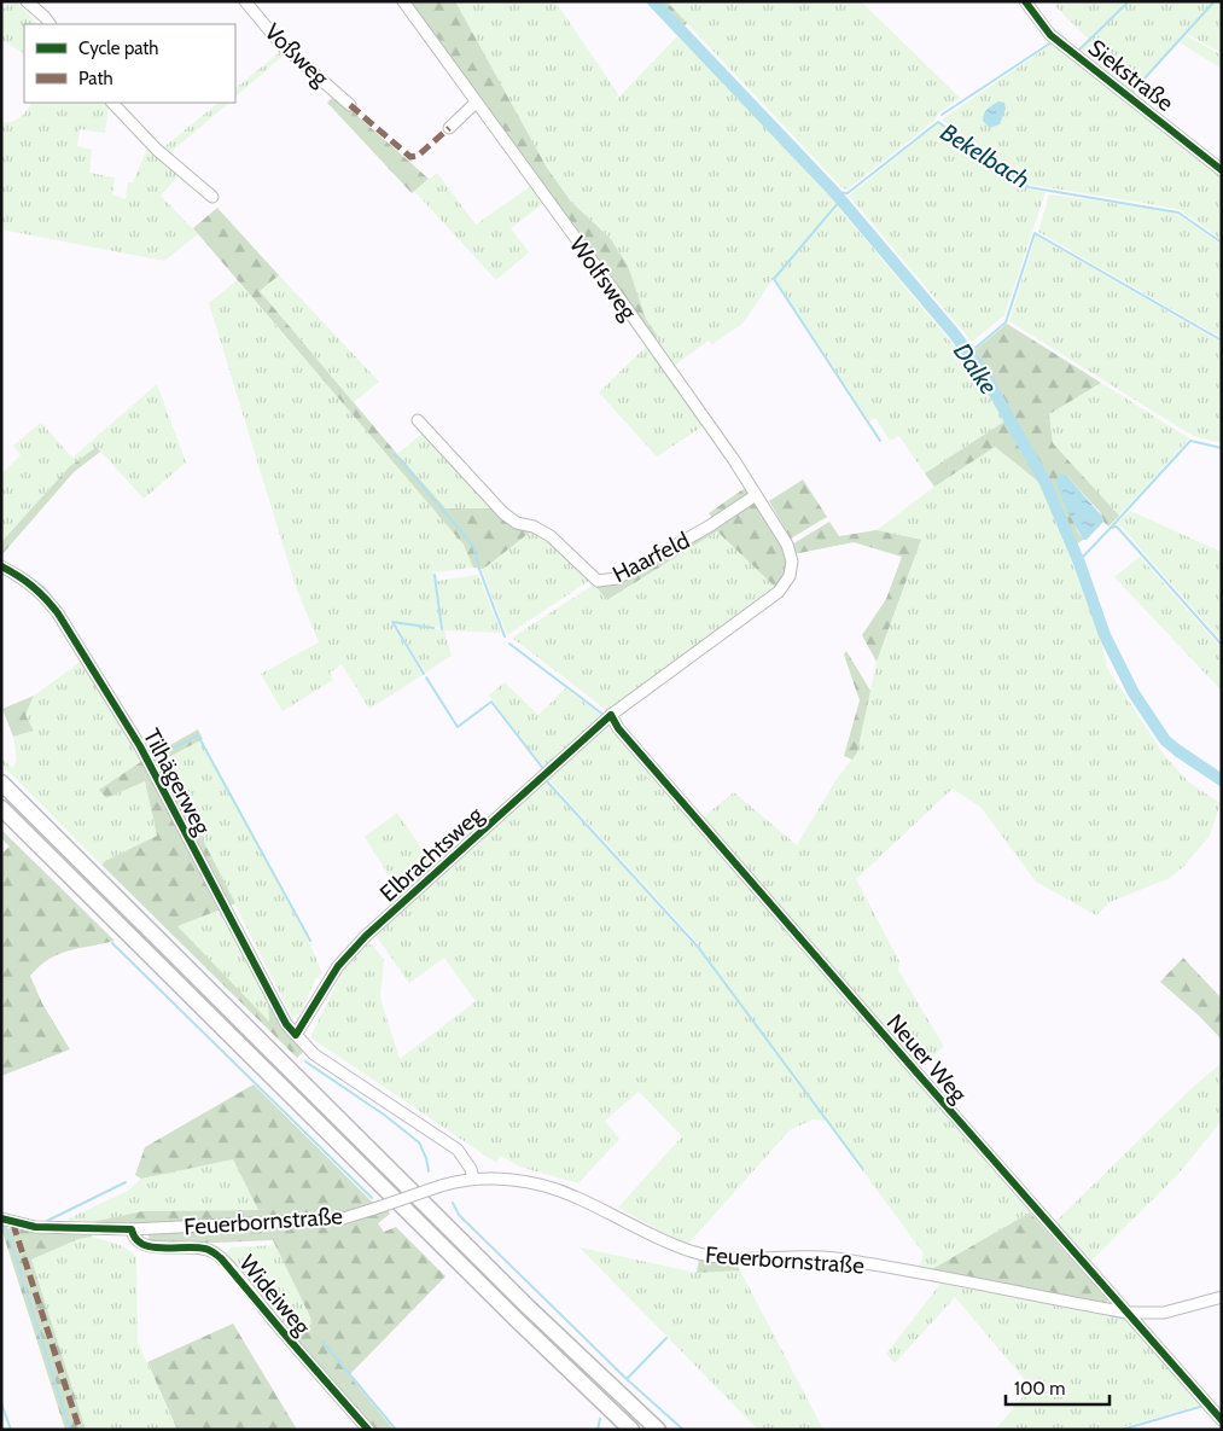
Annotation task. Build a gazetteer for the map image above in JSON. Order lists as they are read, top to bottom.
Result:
{
  "streets": {
    "street": [
      "Voßweg",
      "Siekstraße",
      "Wolfsweg",
      "Haarfeld",
      "Tilhägerweg",
      "Elbrachtsweg",
      "Neuer Weg",
      "Feuerbornstraße",
      "Wideiweg"
    ]
  },
  "crossings": [
    ["Wolfsweg", "Haarfeld"],
    ["Wolfsweg", "Elbrachtsweg"],
    ["Tilhägerweg", "Elbrachtsweg"],
    ["Tilhägerweg", "Feuerbornstraße"],
    ["Elbrachtsweg", "Neuer Weg"],
    ["Neuer Weg", "Feuerbornstraße"],
    ["Feuerbornstraße", "Wideiweg"]
  ],
  "water": ["Bekelbach", "Dalke"],
  "legend": ["Cycle path", "Path"],
  "scale_bar": "100 m"
}
